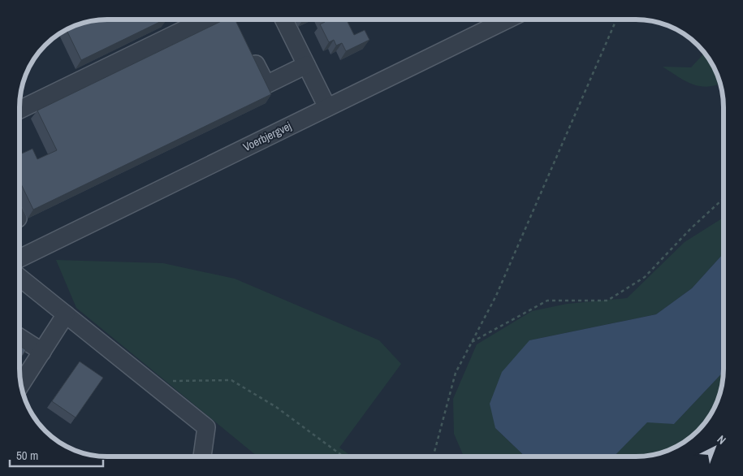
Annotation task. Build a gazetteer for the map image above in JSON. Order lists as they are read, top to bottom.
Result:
{
  "streets": {
    "street": ["Voerbjergvej"]
  },
  "scale_bar": "50 m",
  "north": "top right"
}
